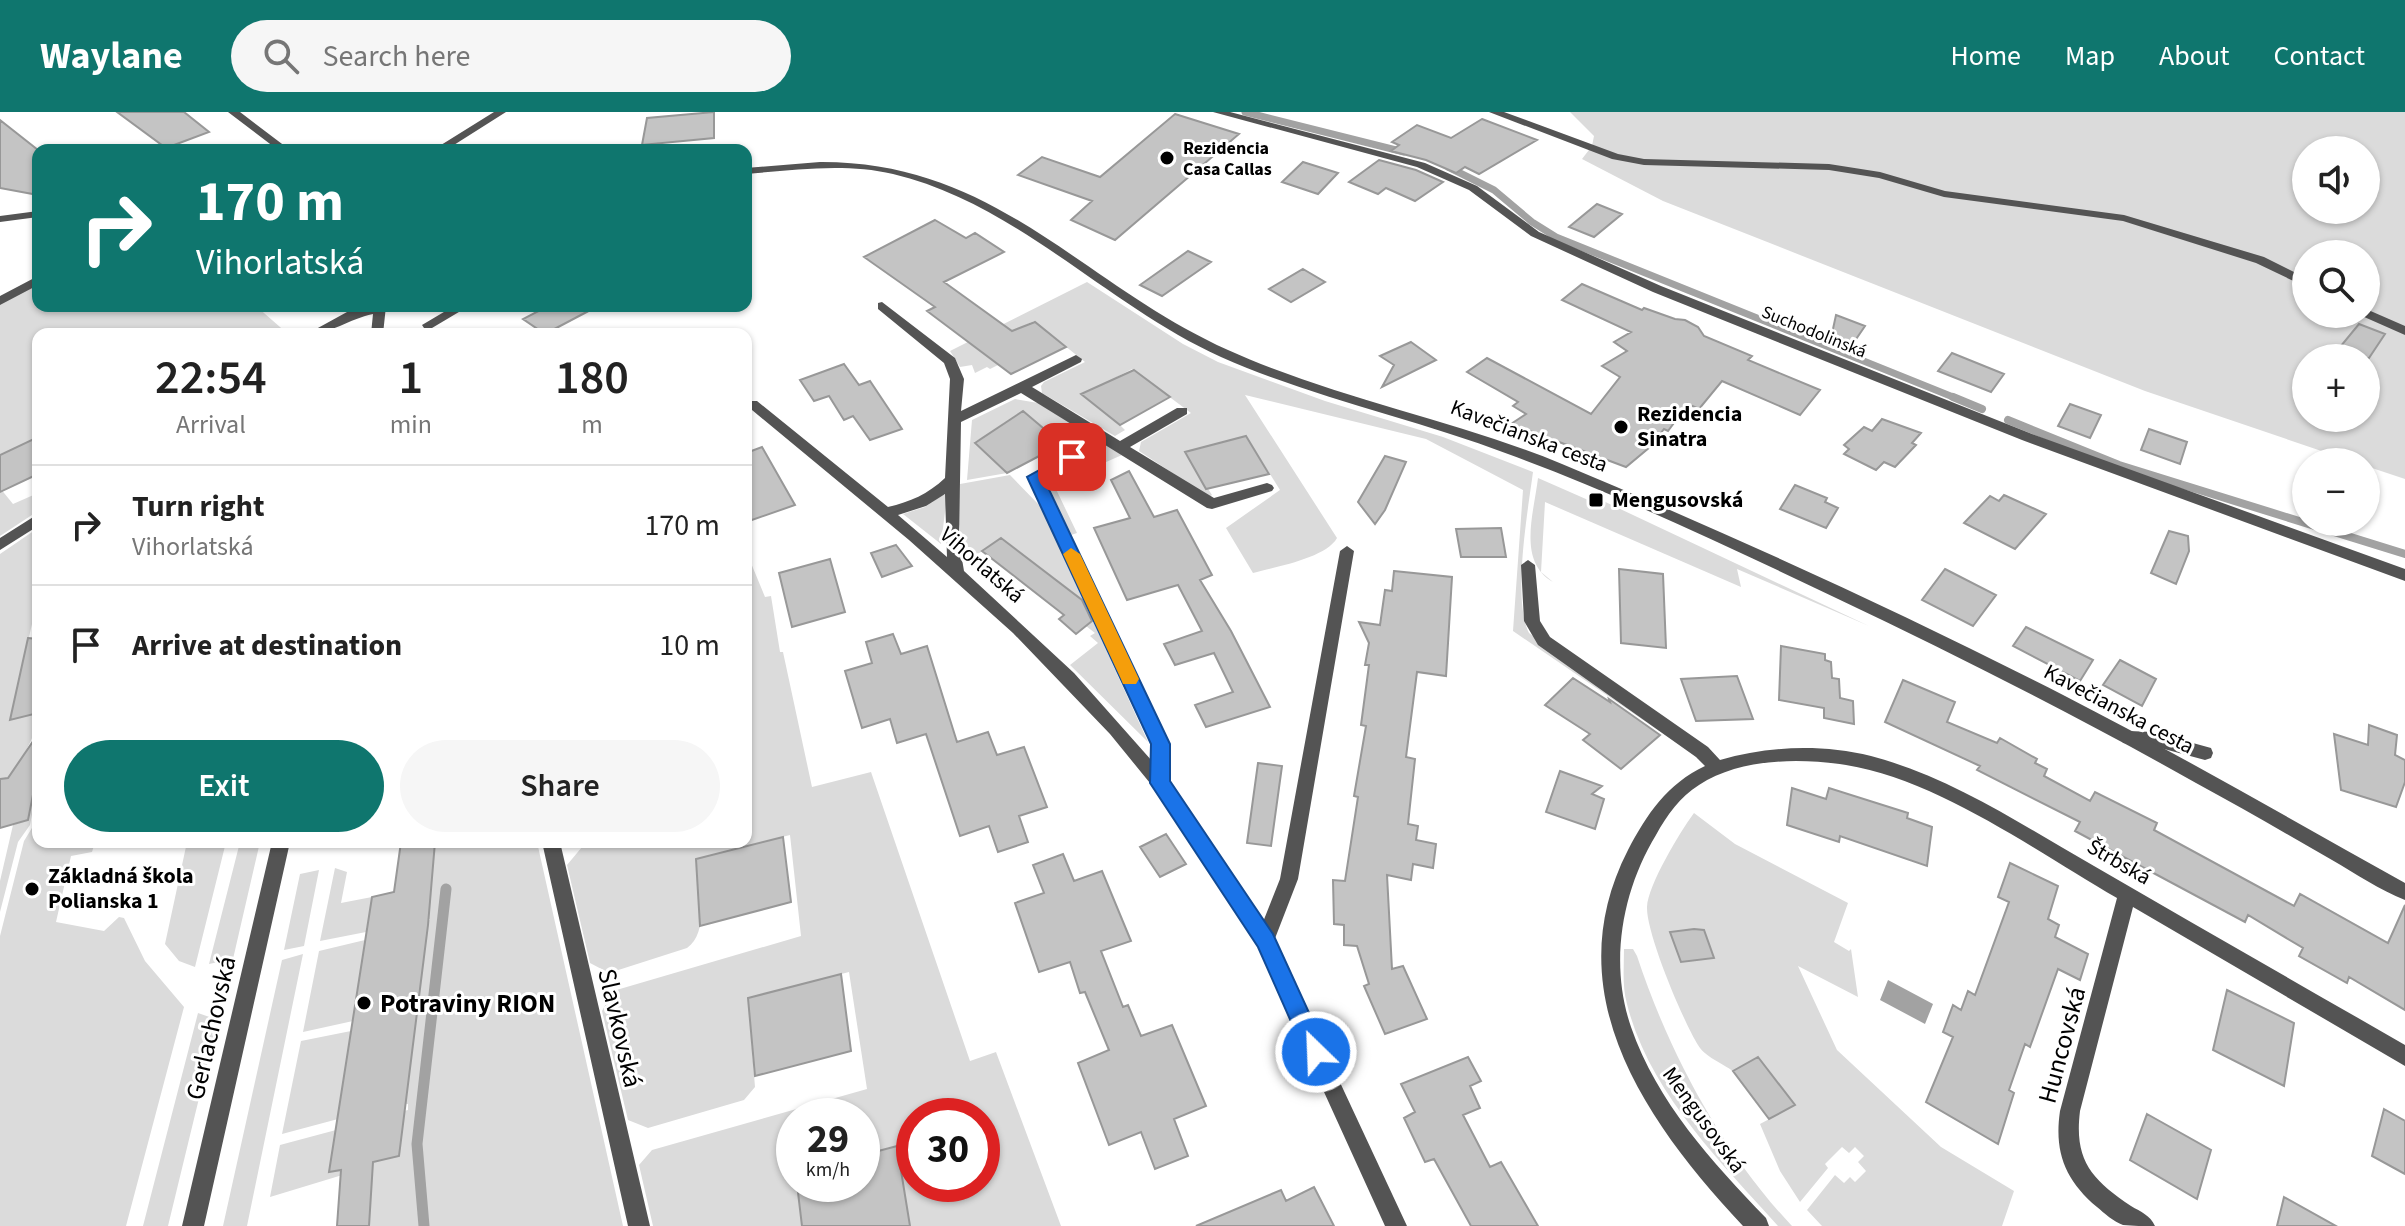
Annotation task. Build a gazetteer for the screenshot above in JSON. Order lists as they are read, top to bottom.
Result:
{
  "streets": {
    "street": [
      "Suchodolinská",
      "Kavečianska cesta",
      "Vihorlatská",
      "Štrbská",
      "Gerlachovská",
      "Slavkovská",
      "Huncovská",
      "Mengusovská"
    ]
  },
  "crossings": [
    ["Štrbská", "Huncovská"],
    ["Štrbská", "Mengusovská"]
  ],
  "places": {
    "other": [
      "Rezidencia Casa Callas",
      "Rezidencia Sinatra",
      "Základná škola Polianska 1",
      "Potraviny RION"
    ],
    "transit": ["Mengusovská"]
  },
  "page": {
    "header": "Waylane",
    "search": "Search here",
    "nav": [
      "Home",
      "Map",
      "About",
      "Contact"
    ],
    "map_buttons": ["+", "−"],
    "turn": ["170 m", "Vihorlatská"],
    "eta": [
      "22:54",
      "Arrival",
      "1",
      "min",
      "180",
      "m"
    ],
    "list": [
      {
        "name": "Turn right",
        "note": "Vihorlatská",
        "value": "170 m"
      },
      {
        "name": "Arrive at destination",
        "value": "10 m"
      }
    ],
    "buttons": ["Exit", "Share"],
    "speed": "29 km/h",
    "limit": "30"
  }
}
